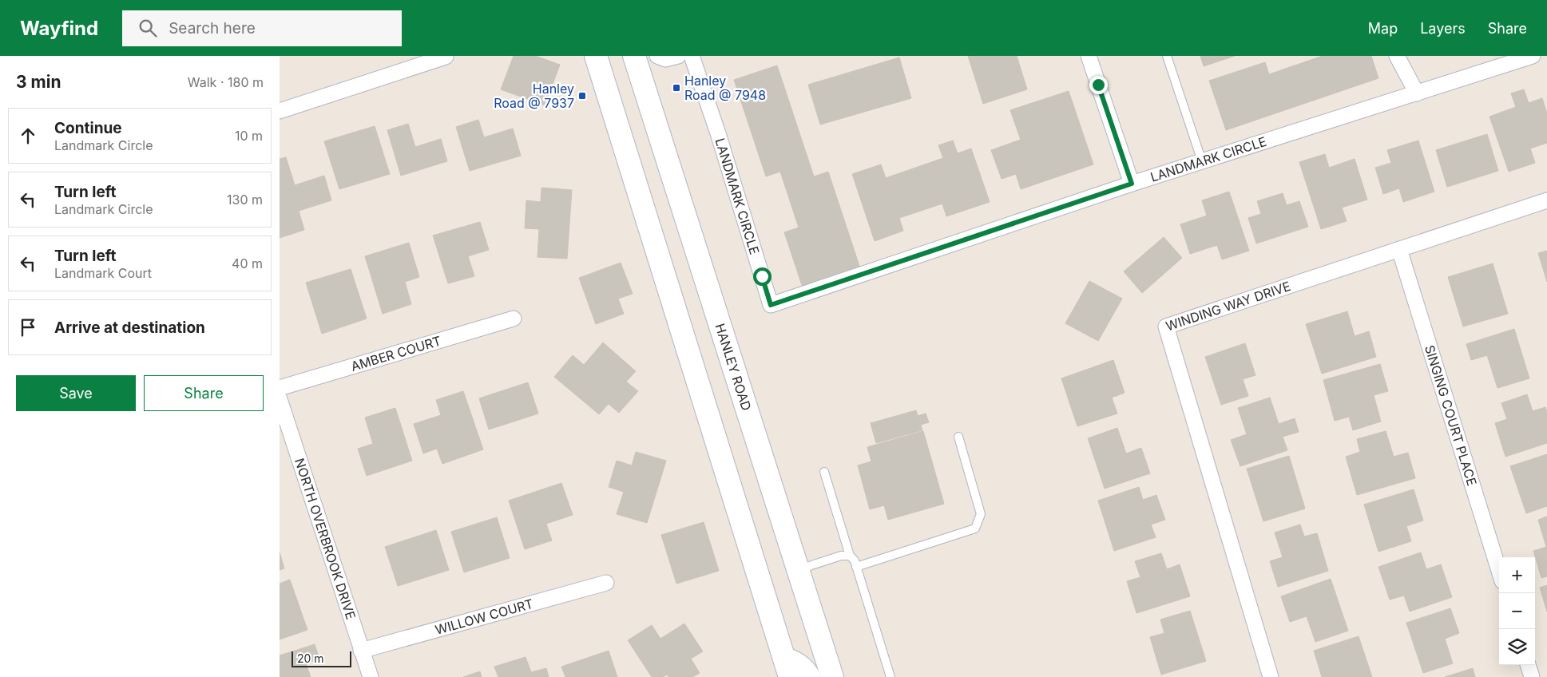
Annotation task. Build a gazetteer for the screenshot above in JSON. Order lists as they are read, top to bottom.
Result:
{
  "streets": {
    "main road": ["HANLEY ROAD"],
    "street": [
      "LANDMARK CIRCLE",
      "WINDING WAY DRIVE",
      "AMBER COURT",
      "SINGING COURT PLACE",
      "NORTH OVERBROOK DRIVE",
      "WILLOW COURT"
    ]
  },
  "crossings": [
    ["WINDING WAY DRIVE", "SINGING COURT PLACE"],
    ["NORTH OVERBROOK DRIVE", "WILLOW COURT"]
  ],
  "places": {
    "transit": ["Hanley Road @ 7948", "Hanley Road @ 7937"]
  },
  "scale_bar": "20 m",
  "page": {
    "header": "Wayfind",
    "search": "Search here",
    "nav": ["Map", "Layers", "Share"],
    "heading": ["3 min", "Walk · 180 m"],
    "list": [
      ["Continue", "Landmark Circle", "10 m"],
      ["Turn left", "Landmark Circle", "130 m"],
      ["Turn left", "Landmark Court", "40 m"],
      "Arrive at destination"
    ],
    "buttons": ["Save", "Share"],
    "map_buttons": ["+", "−"],
    "scale": "20 m"
  }
}
